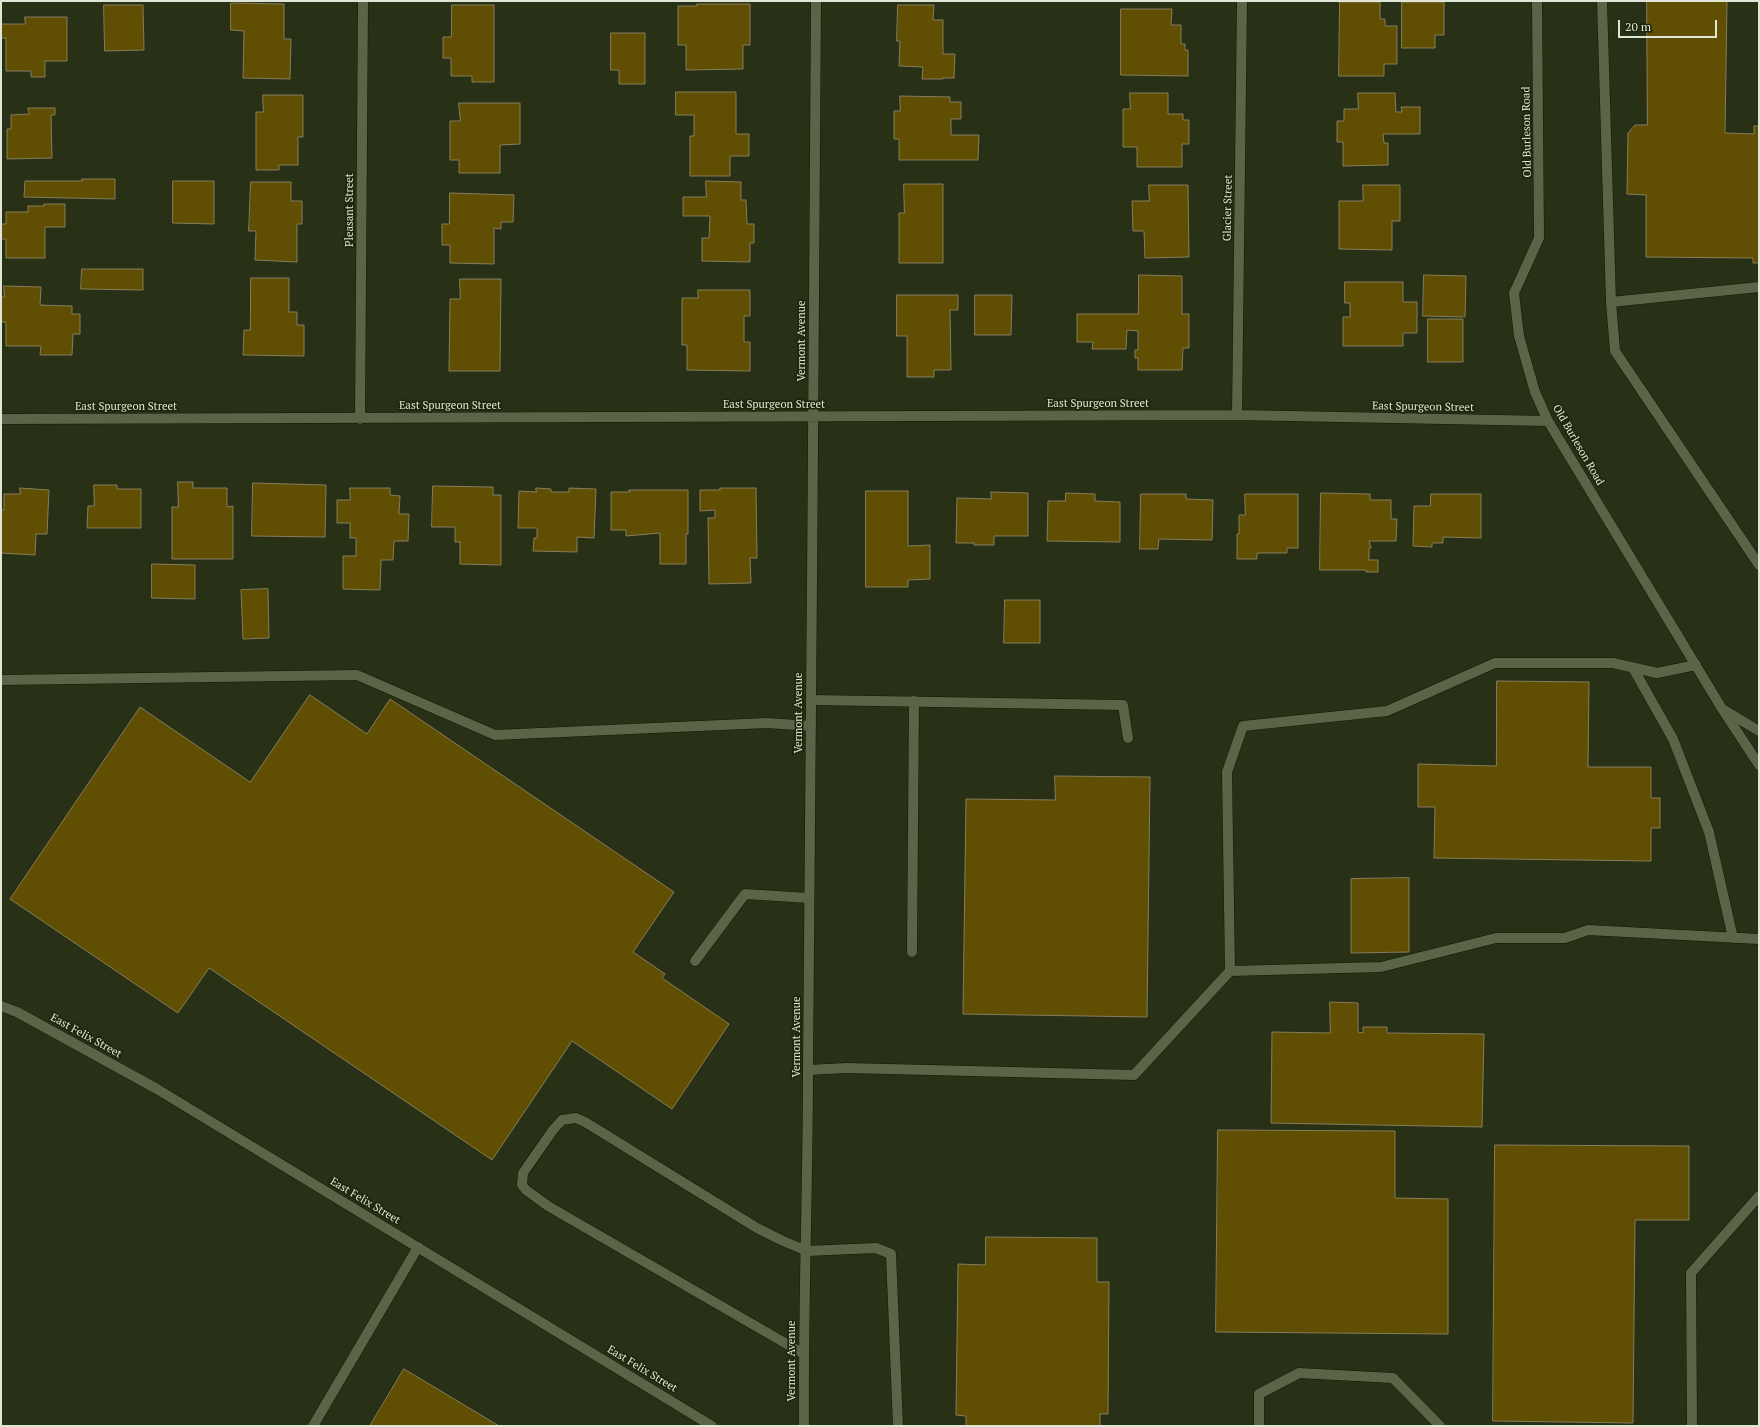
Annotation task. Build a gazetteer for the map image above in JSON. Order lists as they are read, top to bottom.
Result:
{
  "streets": {
    "street": [
      "Old Burleson Road",
      "Glacier Street",
      "Pleasant Street",
      "Vermont Avenue",
      "East Spurgeon Street",
      "East Felix Street"
    ]
  },
  "crossings": [
    ["Old Burleson Road", "East Spurgeon Street"],
    ["Glacier Street", "East Spurgeon Street"],
    ["Pleasant Street", "East Spurgeon Street"],
    ["Vermont Avenue", "East Spurgeon Street"]
  ],
  "scale_bar": "20 m"
}
